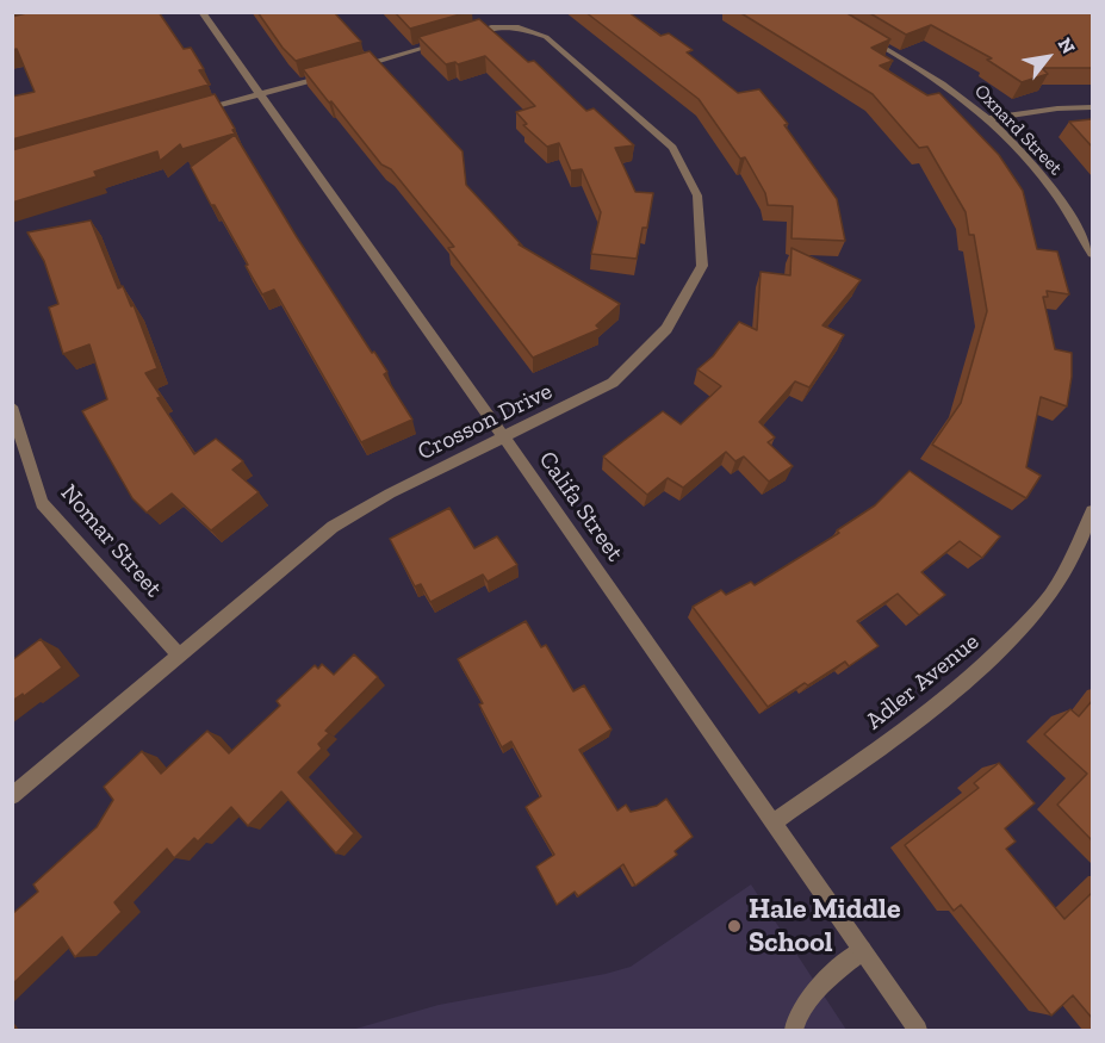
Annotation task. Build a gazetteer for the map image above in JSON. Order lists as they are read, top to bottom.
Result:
{
  "streets": {
    "street": [
      "Oxnard Street",
      "Crosson Drive",
      "Califa Street",
      "Nomar Street",
      "Adler Avenue"
    ]
  },
  "crossings": [
    ["Crosson Drive", "Califa Street"],
    ["Crosson Drive", "Nomar Street"],
    ["Califa Street", "Adler Avenue"]
  ],
  "places": ["Hale Middle School"],
  "north": "top right"
}
